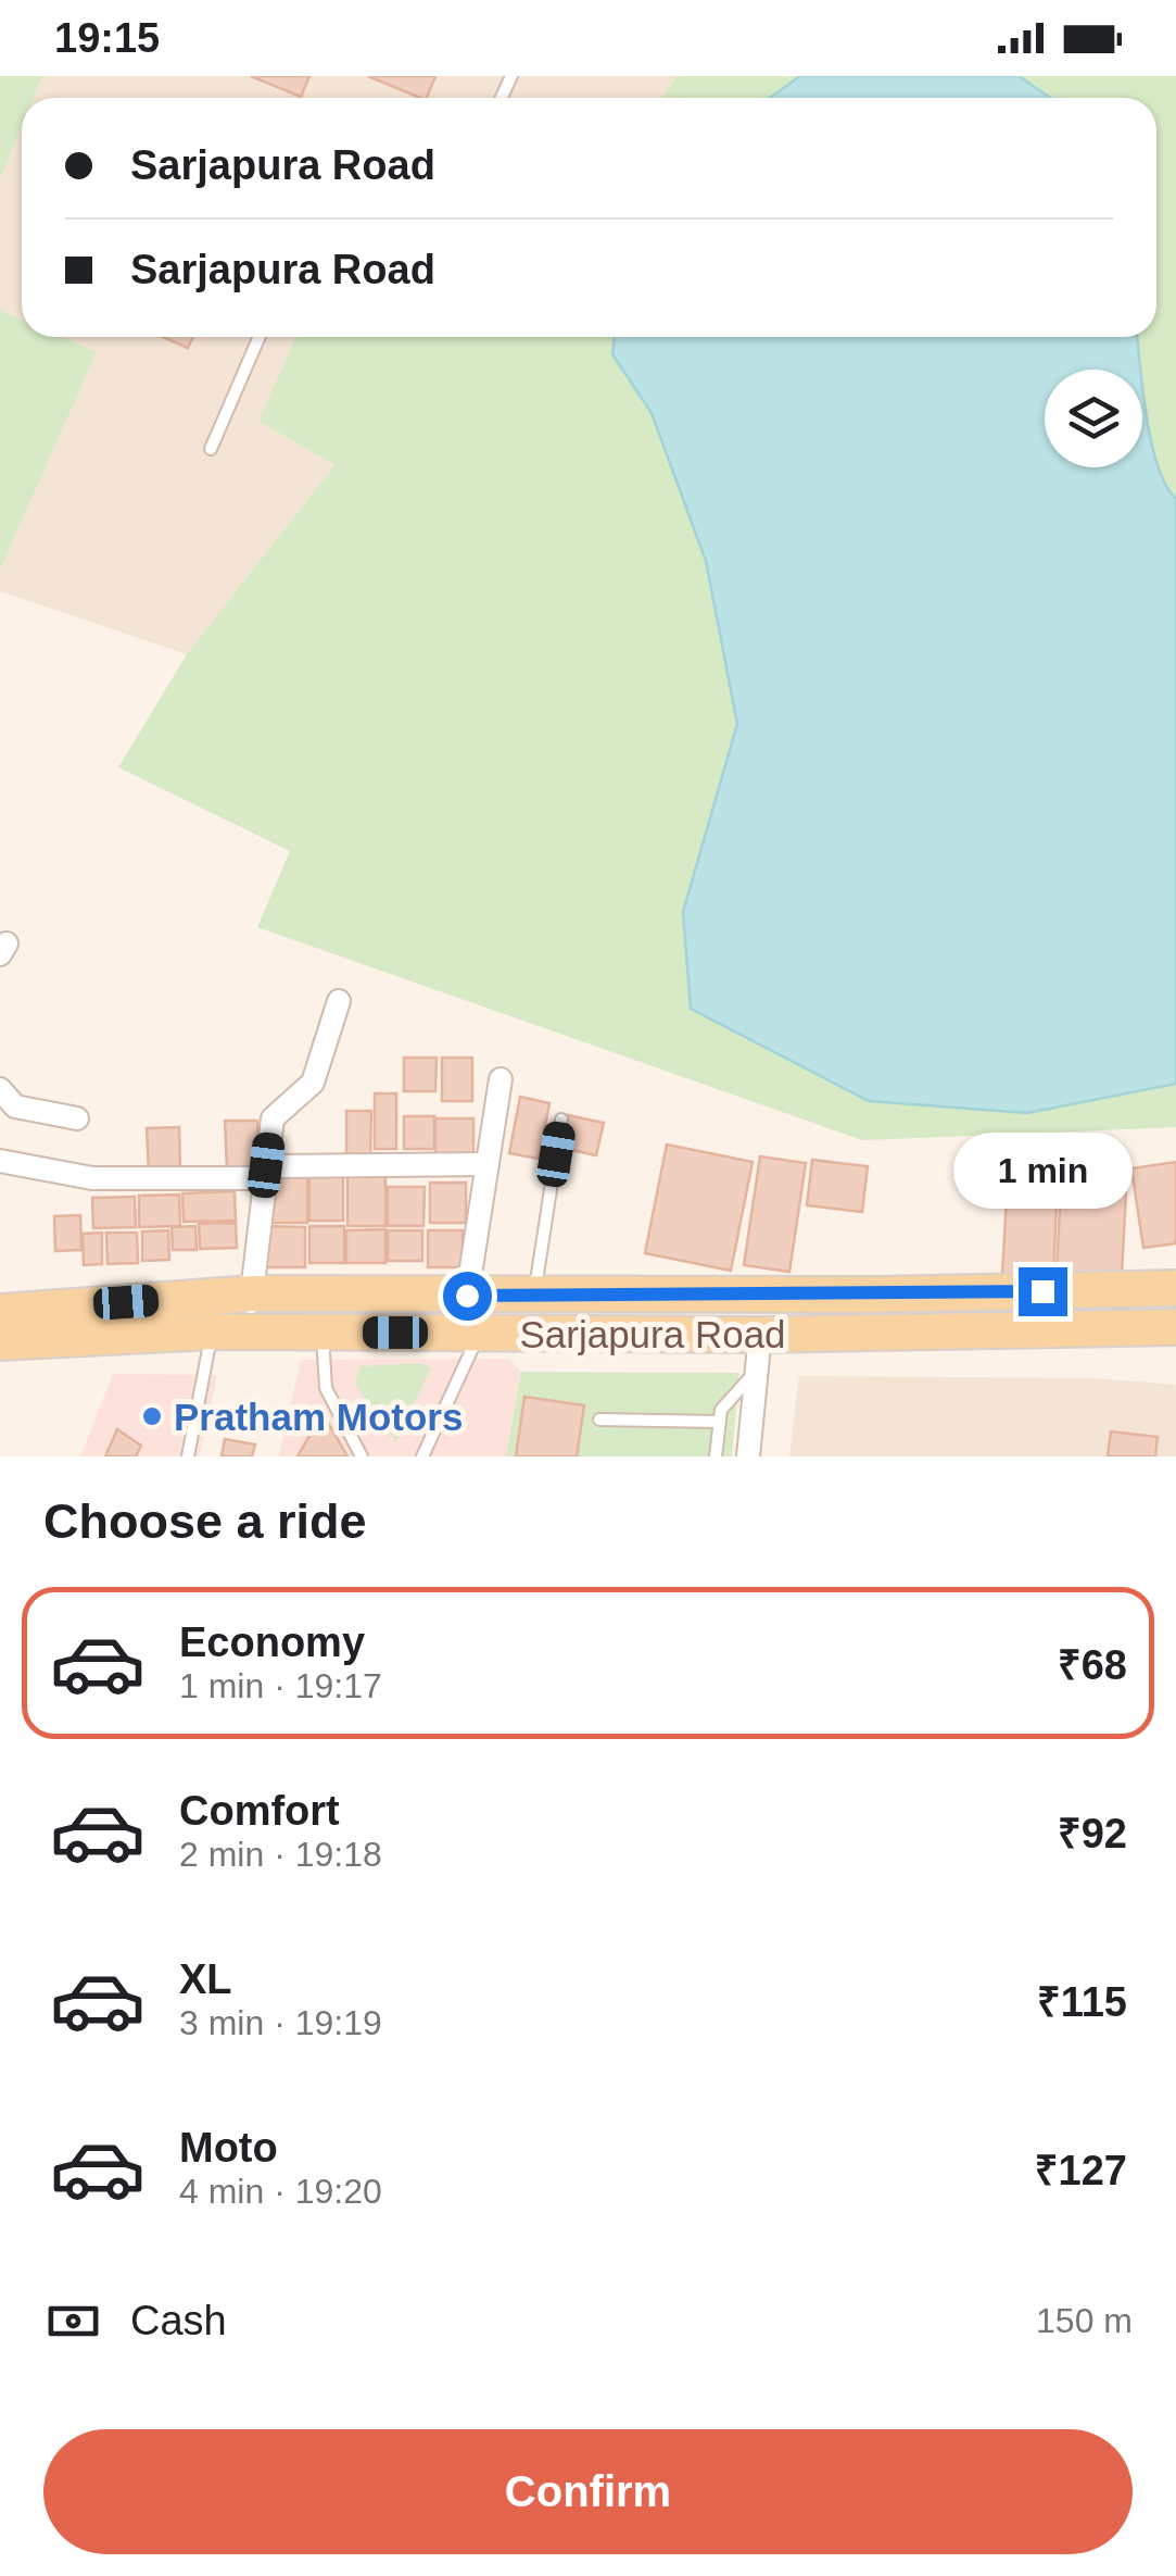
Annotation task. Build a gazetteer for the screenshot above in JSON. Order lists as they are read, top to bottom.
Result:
{
  "streets": {
    "main road": ["Sarjapura Road"]
  },
  "places": ["Pratham Motors"],
  "page": {
    "status": "19:15",
    "banner": ["Sarjapura Road", "Sarjapura Road"],
    "bubble": "1 min",
    "heading": "Choose a ride",
    "list": [
      {
        "name": "Economy",
        "note": "1 min · 19:17",
        "value": "₹68"
      },
      {
        "name": "Comfort",
        "note": "2 min · 19:18",
        "value": "₹92"
      },
      {
        "name": "XL",
        "note": "3 min · 19:19",
        "value": "₹115"
      },
      {
        "name": "Moto",
        "note": "4 min · 19:20",
        "value": "₹127"
      }
    ],
    "pay": ["Cash", "150 m"],
    "buttons": "Confirm"
  }
}
